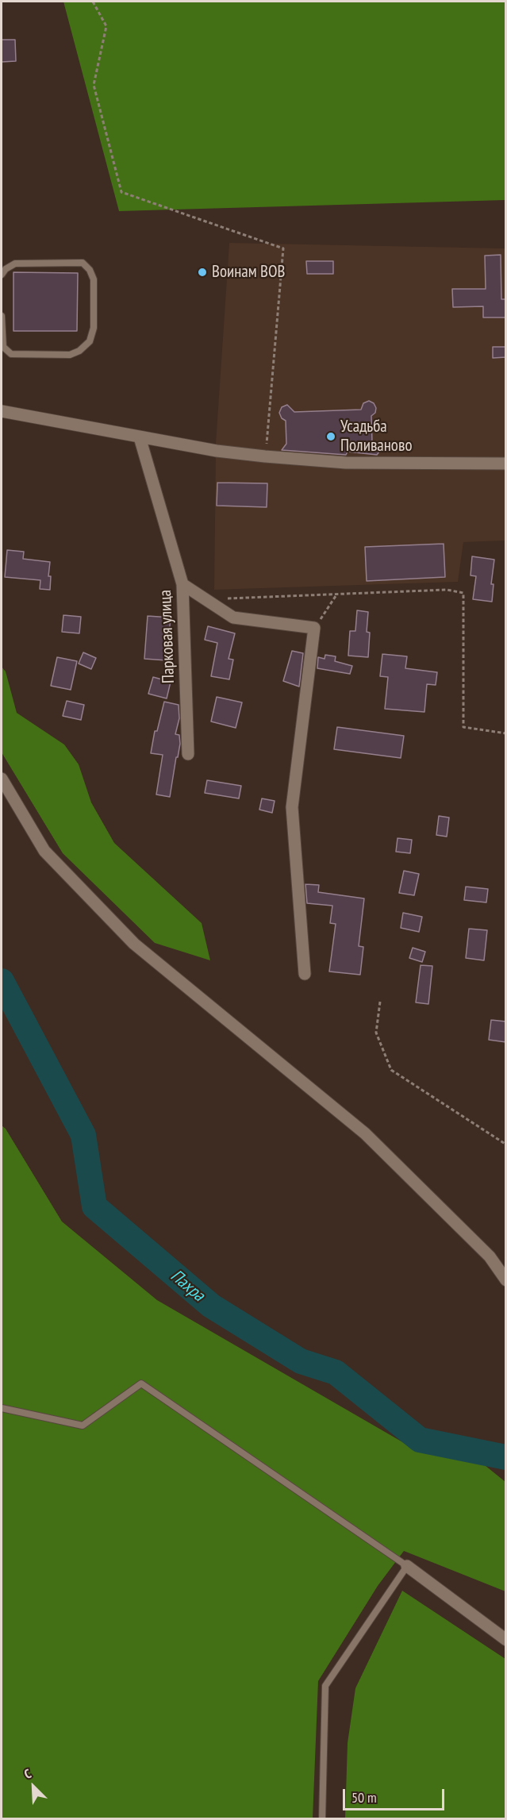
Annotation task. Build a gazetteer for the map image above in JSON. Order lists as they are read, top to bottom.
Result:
{
  "streets": {
    "street": ["Парковая улица"]
  },
  "water": ["Пахра"],
  "places": ["Воинам ВОВ", "Усадьба Поливаново"],
  "scale_bar": "50 m",
  "north": "top left"
}
